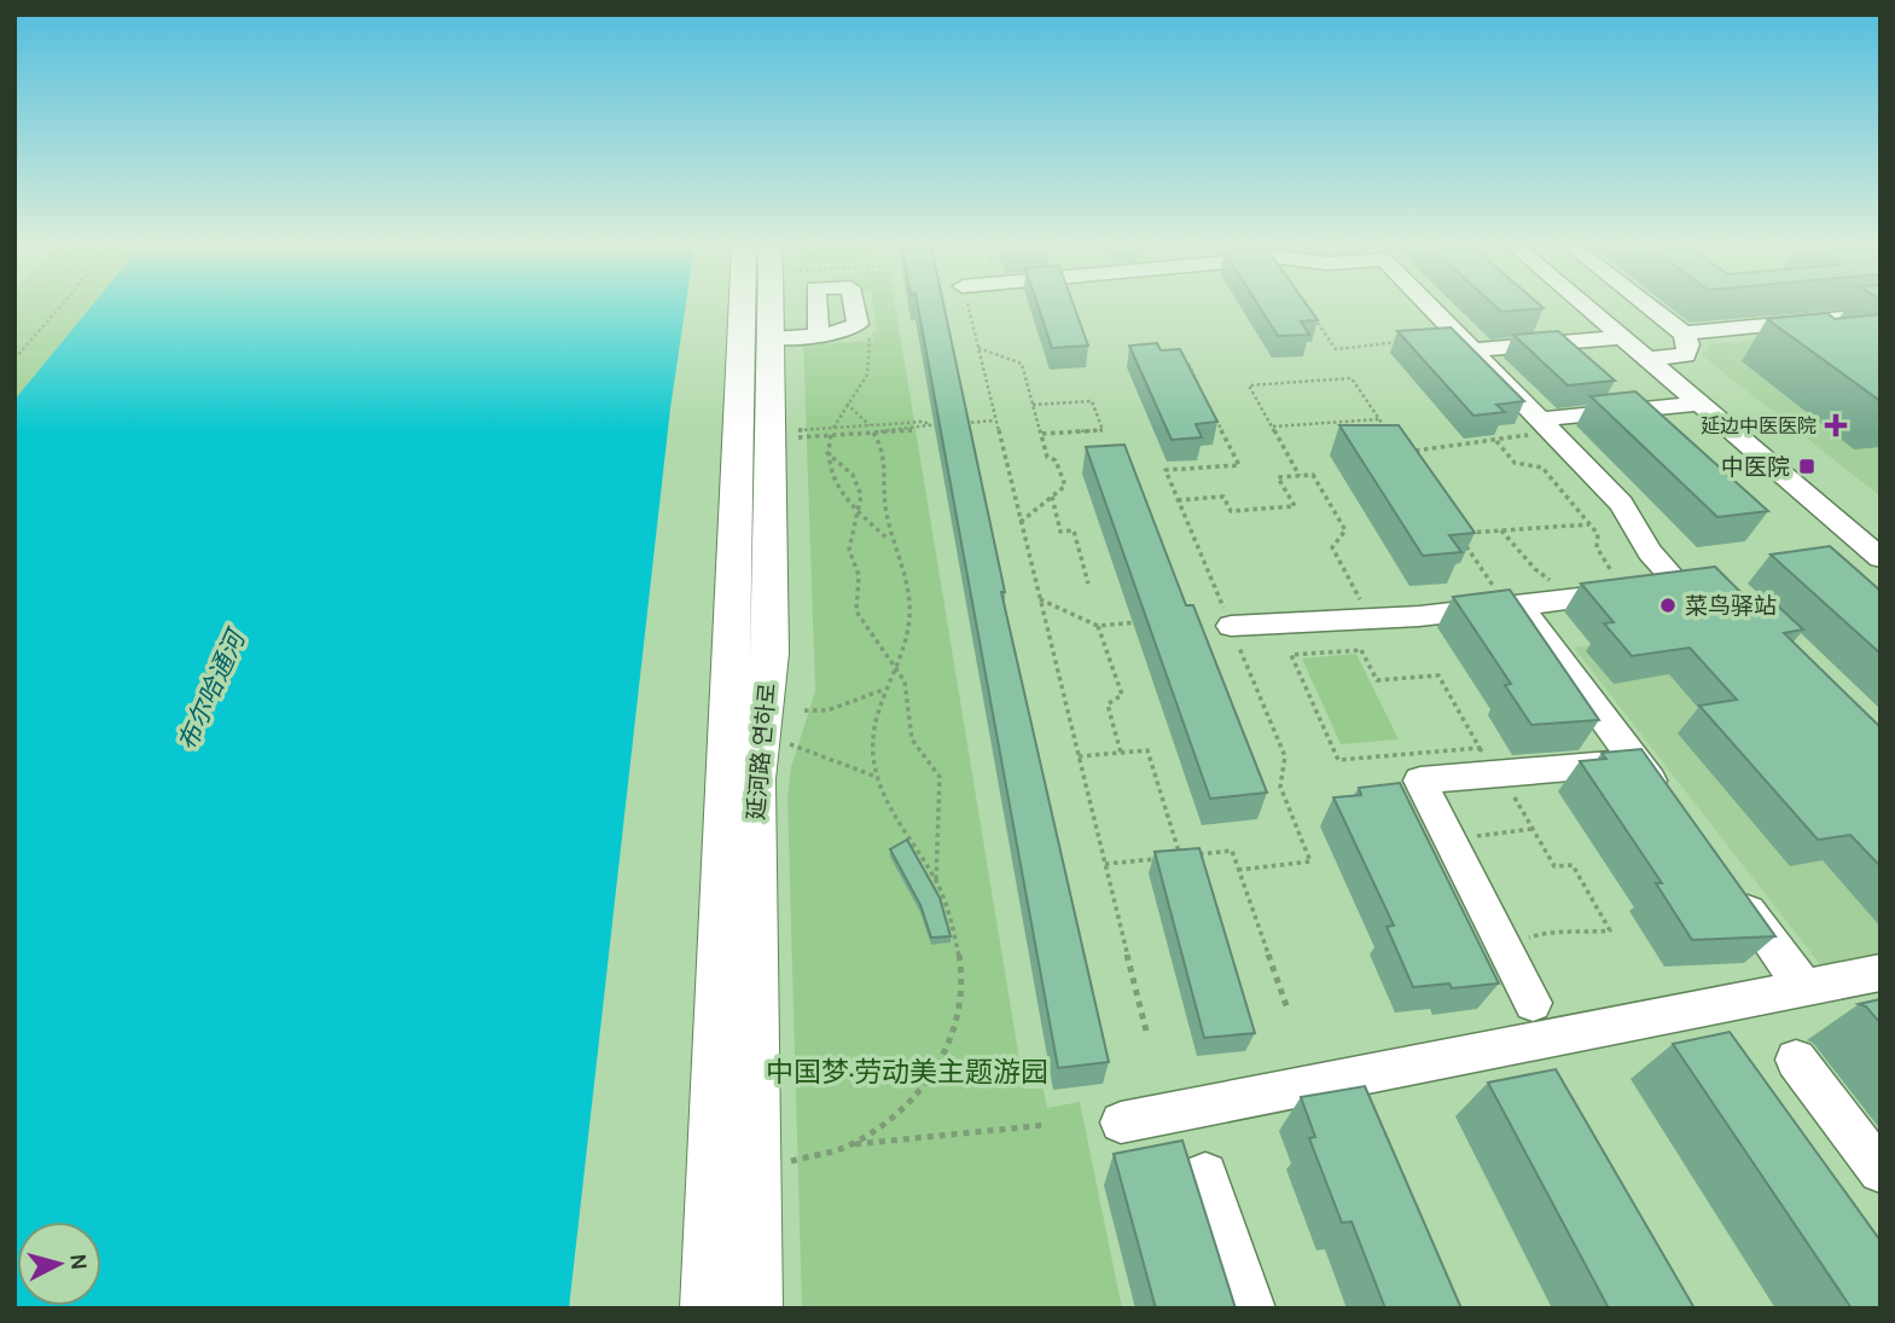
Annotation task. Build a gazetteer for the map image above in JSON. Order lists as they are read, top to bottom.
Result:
{
  "streets": {
    "main road": ["延河路 연하로"]
  },
  "water": ["布尔哈通河"],
  "parks": ["中国梦·劳动美主题游园"],
  "places": {
    "health": ["延边中医医院"],
    "transit": ["中医院"],
    "other": ["菜鸟驿站"]
  },
  "north": "right"
}
